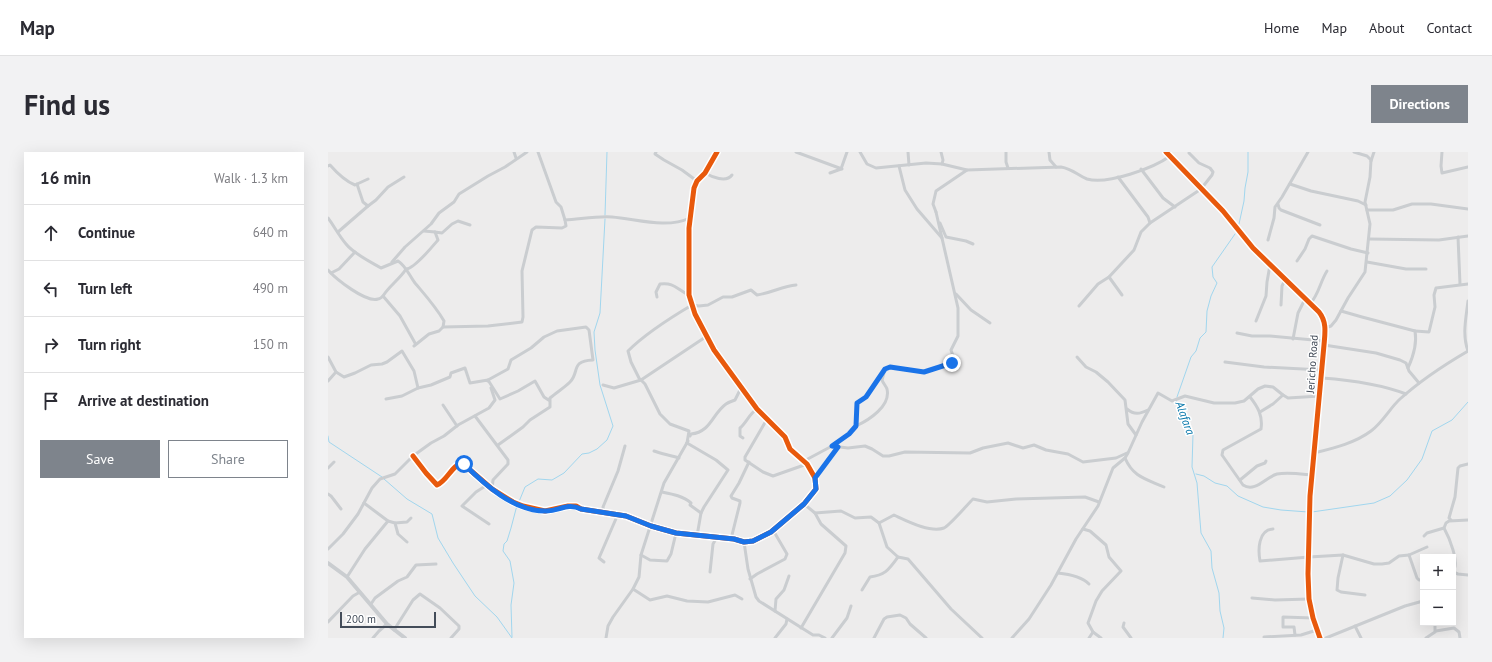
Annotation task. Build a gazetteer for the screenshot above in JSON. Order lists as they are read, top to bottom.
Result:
{
  "streets": {
    "street": ["Jericho Road"]
  },
  "water": ["Alafara"],
  "scale_bar": "200 m",
  "page": {
    "header": "Map",
    "nav": [
      "Home",
      "Map",
      "About",
      "Contact"
    ],
    "buttons": [
      "Directions",
      ["Save", "Share"]
    ],
    "title": "Find us",
    "heading": ["16 min", "Walk · 1.3 km"],
    "list": [
      ["Continue", "640 m"],
      ["Turn left", "490 m"],
      ["Turn right", "150 m"],
      "Arrive at destination"
    ],
    "map_buttons": ["+", "−"],
    "scale": "200 m"
  }
}
